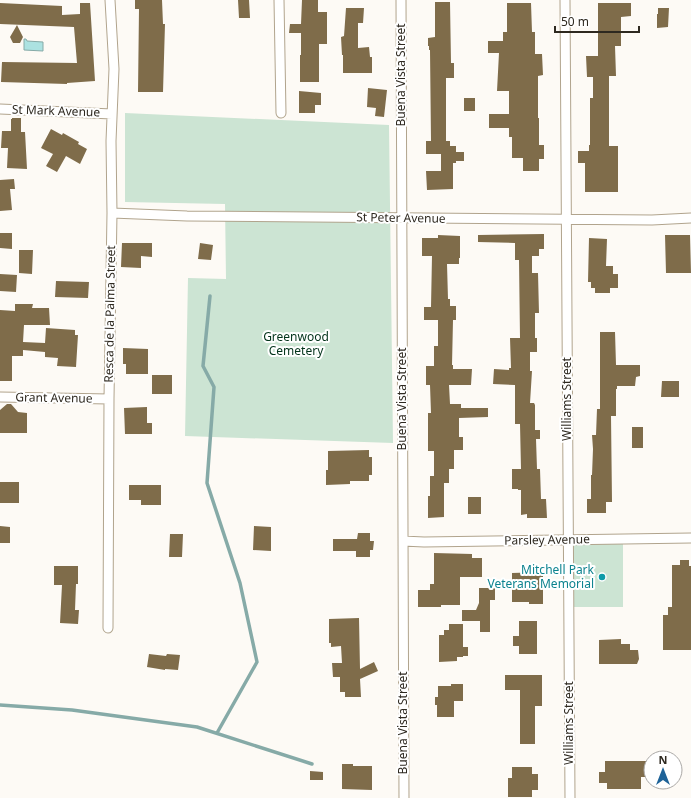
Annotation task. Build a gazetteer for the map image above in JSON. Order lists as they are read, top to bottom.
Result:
{
  "streets": {
    "street": [
      "Buena Vista Street",
      "St Mark Avenue",
      "St Peter Avenue",
      "Resca de la Palma Street",
      "Grant Avenue",
      "Williams Street",
      "Parsley Avenue"
    ]
  },
  "crossings": [
    ["Buena Vista Street", "St Peter Avenue"],
    ["Buena Vista Street", "Parsley Avenue"],
    ["St Mark Avenue", "Resca de la Palma Street"],
    ["St Peter Avenue", "Resca de la Palma Street"],
    ["St Peter Avenue", "Williams Street"],
    ["Resca de la Palma Street", "Grant Avenue"],
    ["Williams Street", "Parsley Avenue"]
  ],
  "parks": ["Greenwood Cemetery"],
  "places": ["Mitchell Park Veterans Memorial"],
  "scale_bar": "50 m",
  "north": "top"
}
